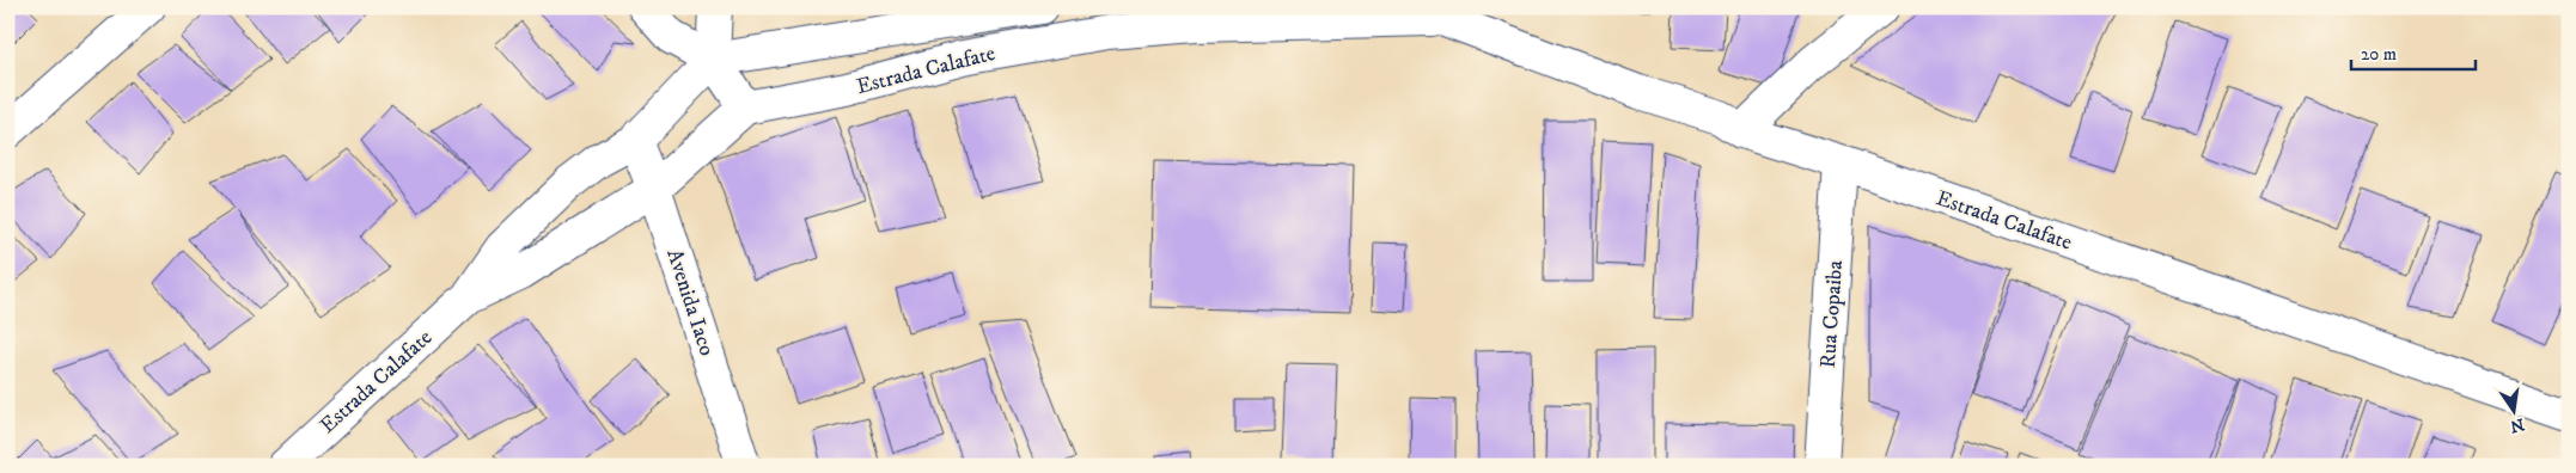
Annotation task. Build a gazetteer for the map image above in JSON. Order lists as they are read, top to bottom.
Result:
{
  "streets": {
    "street": ["Estrada Calafate", "Avenida Iaco", "Rua Copaiba"]
  },
  "crossings": [
    ["Estrada Calafate", "Avenida Iaco"],
    ["Estrada Calafate", "Rua Copaiba"]
  ],
  "scale_bar": "20 m",
  "north": "bottom"
}
